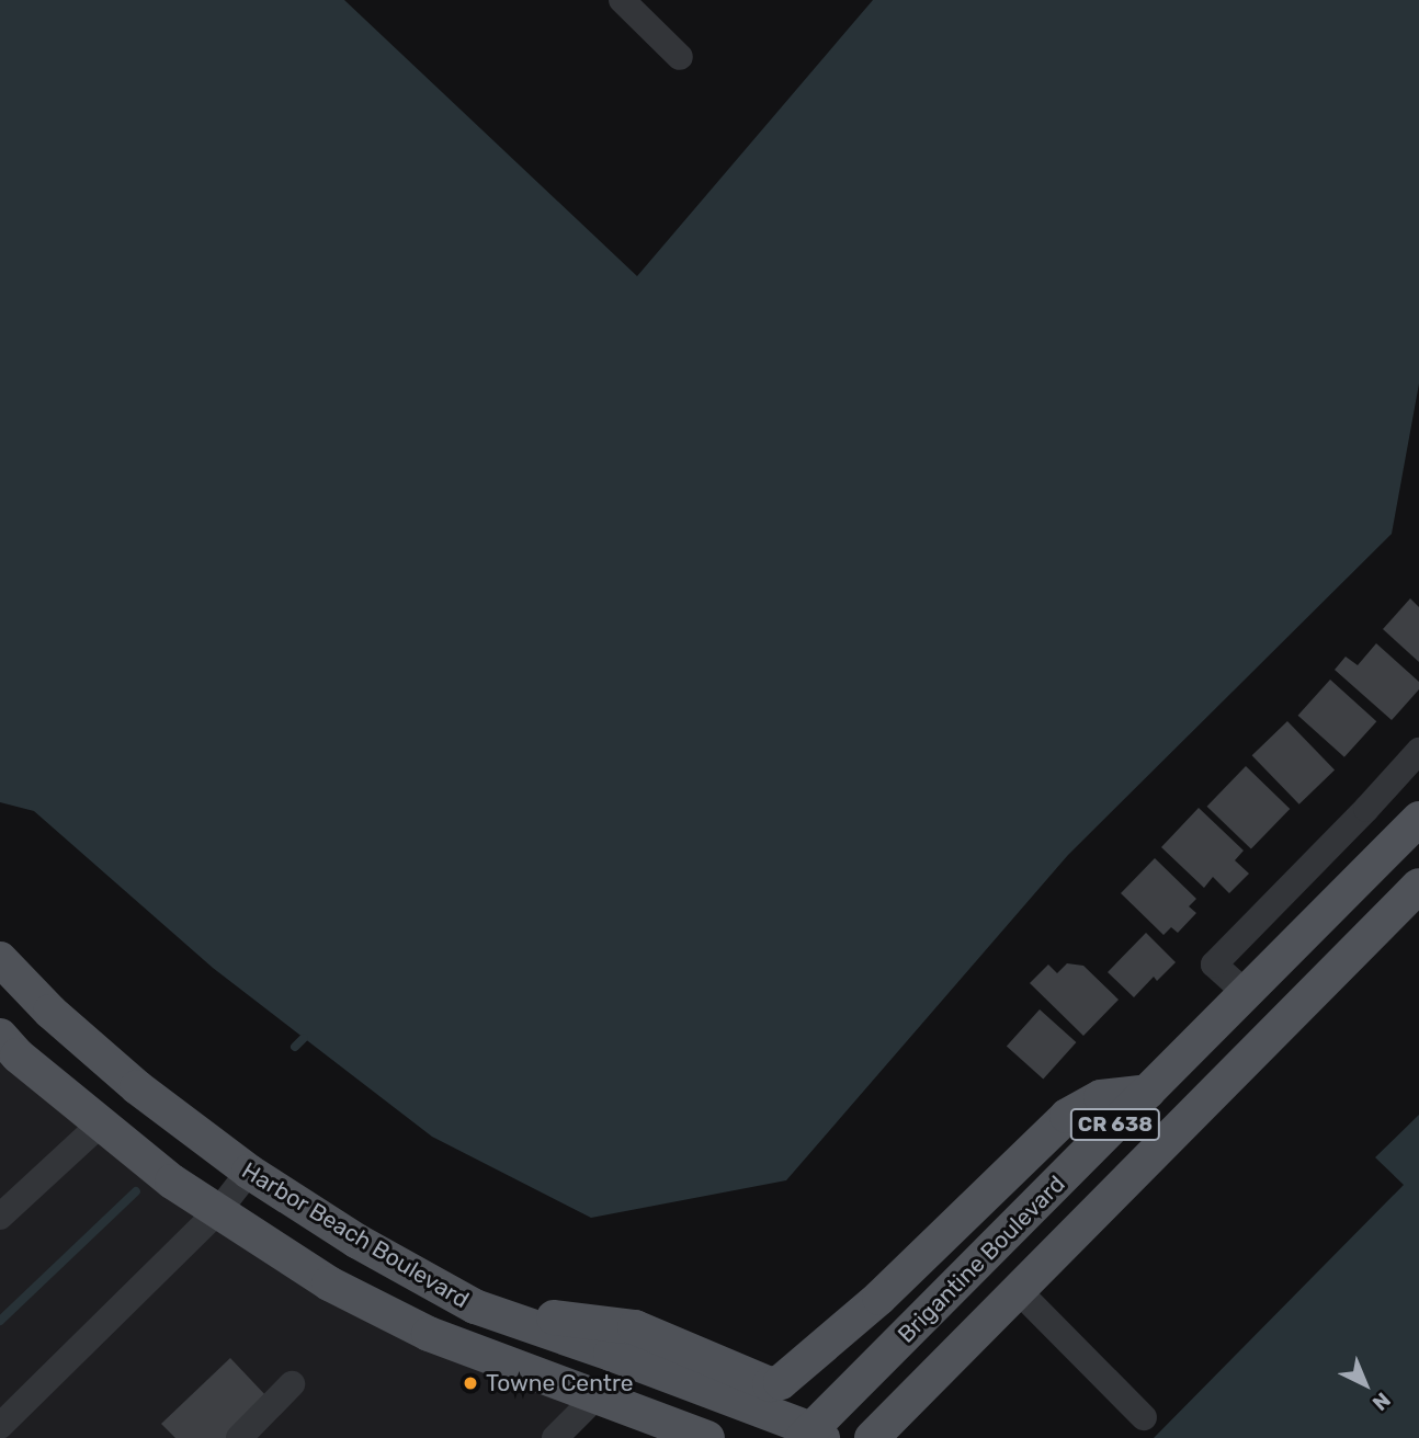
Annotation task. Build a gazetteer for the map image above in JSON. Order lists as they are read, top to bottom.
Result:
{
  "streets": {
    "main road": ["CR 638", "Harbor Beach Boulevard", "Brigantine Boulevard"]
  },
  "crossings": [
    ["Harbor Beach Boulevard", "Brigantine Boulevard"]
  ],
  "places": ["Towne Centre"],
  "north": "bottom right"
}
